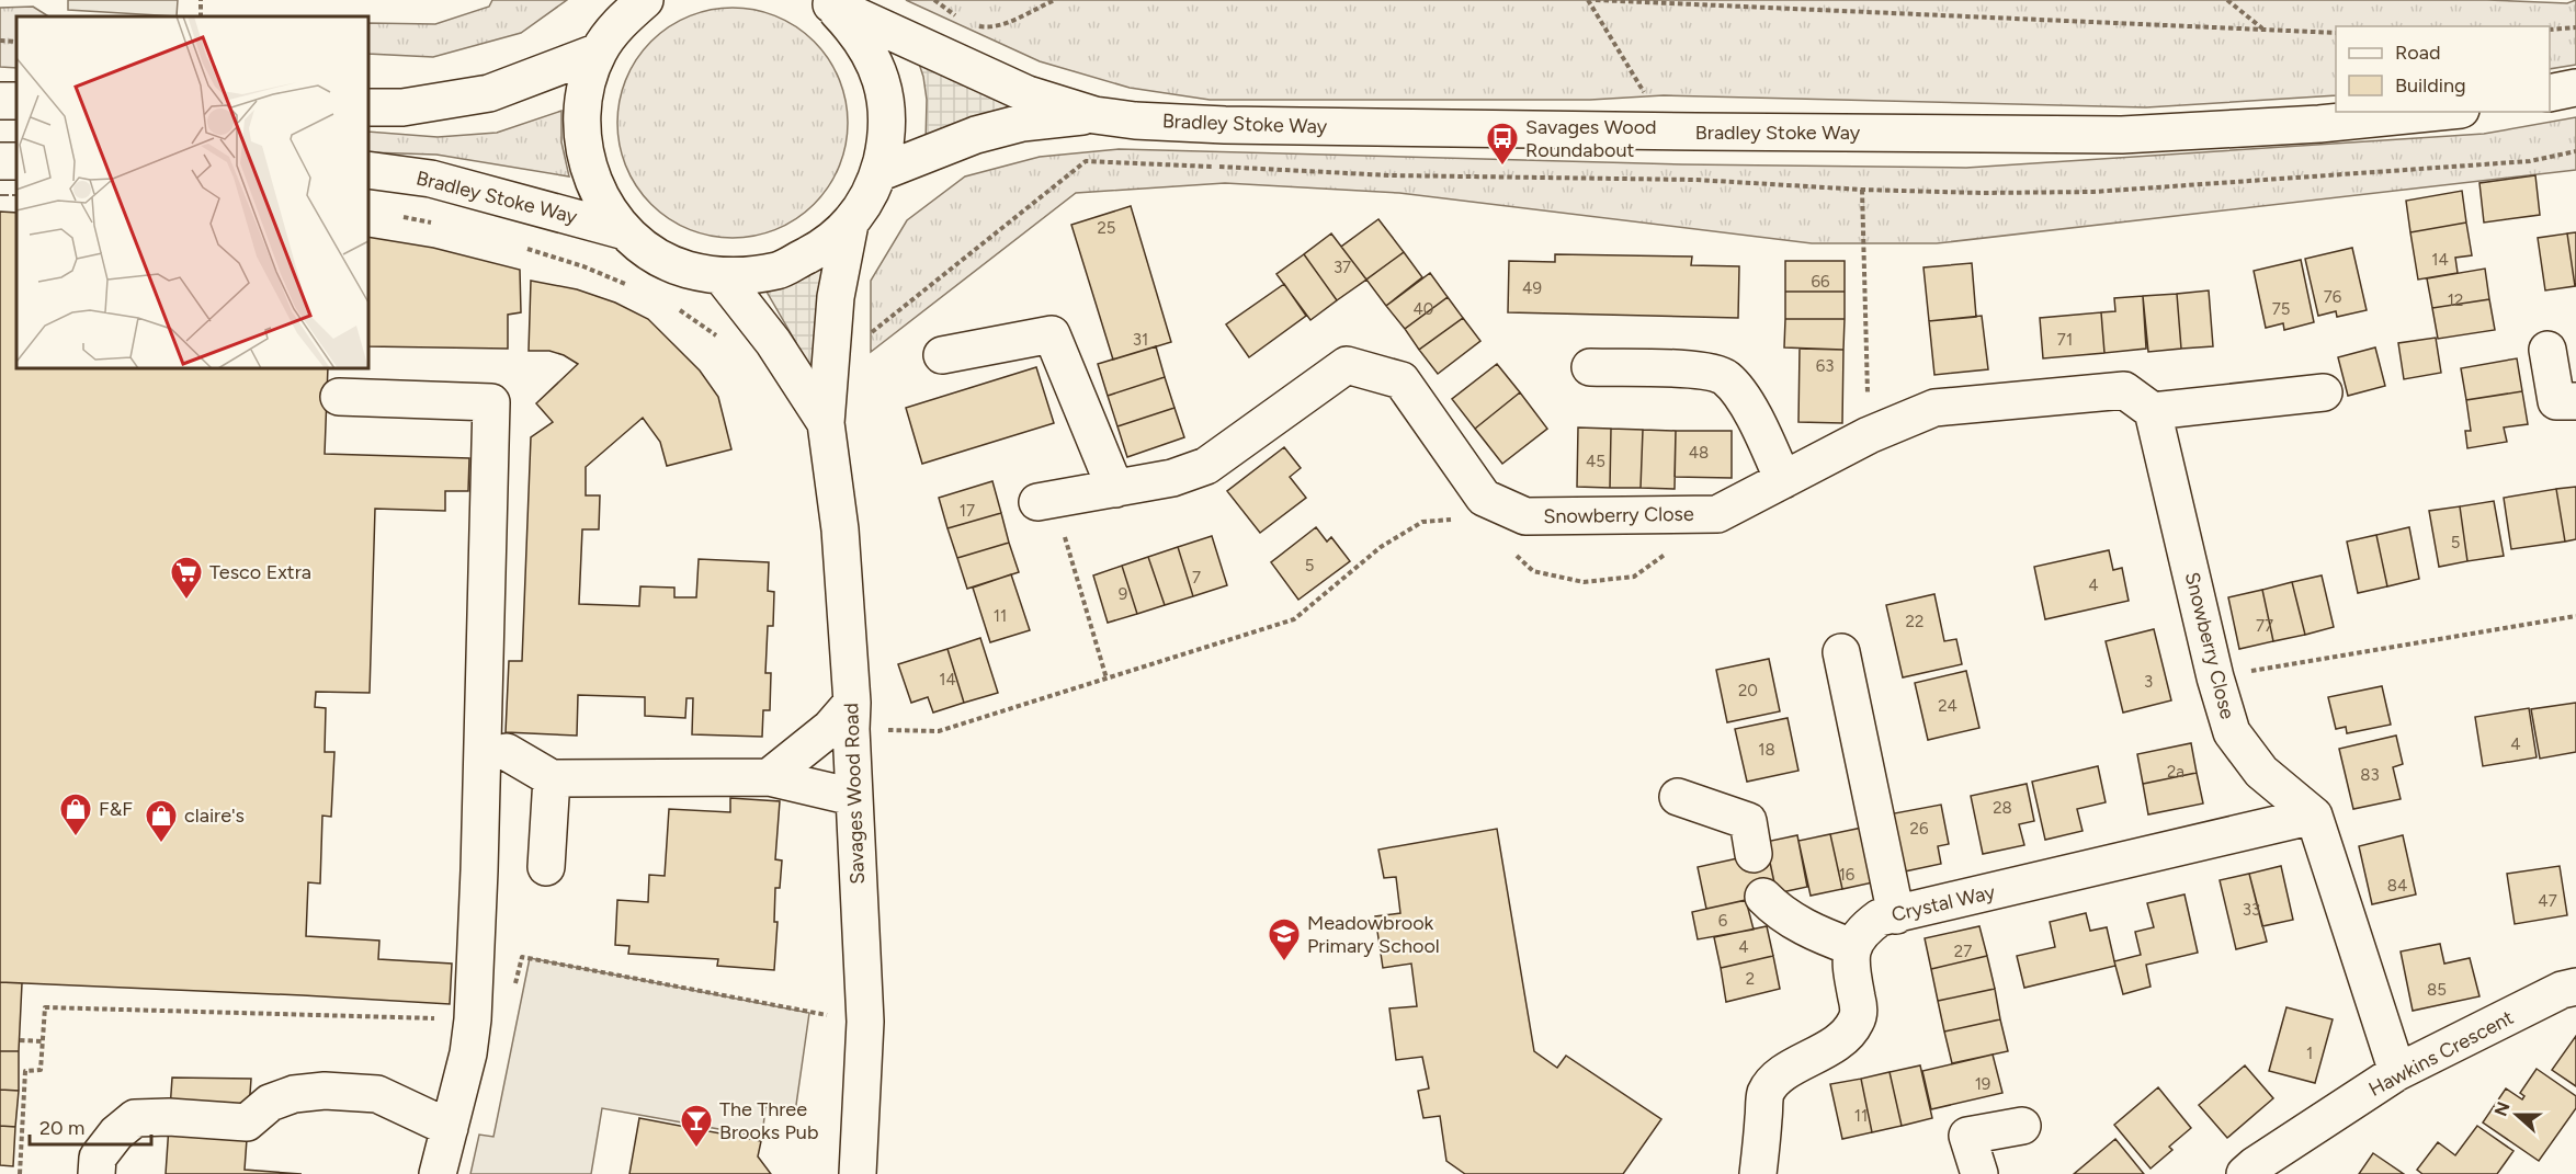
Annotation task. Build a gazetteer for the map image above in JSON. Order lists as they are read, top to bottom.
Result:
{
  "streets": {
    "street": [
      "Bradley Stoke Way",
      "Snowberry Close",
      "Savages Wood Road",
      "Crystal Way",
      "Hawkins Crescent"
    ]
  },
  "crossings": [
    ["Snowberry Close", "Crystal Way"]
  ],
  "places": {
    "bus stop": ["Savages Wood Roundabout"],
    "supermarket": ["Tesco Extra"],
    "shop": ["F&F", "claire's"],
    "school or university": ["Meadowbrook Primary School"],
    "bar": ["The Three Brooks Pub"]
  },
  "house_numbers": [
    "25",
    "14",
    "37",
    "66",
    "49",
    "76",
    "12",
    "40",
    "75",
    "31",
    "71",
    "63",
    "48",
    "45",
    "17",
    "5",
    "5",
    "7",
    "4",
    "9",
    "11",
    "22",
    "77",
    "14",
    "3",
    "20",
    "24",
    "4",
    "18",
    "2a",
    "83",
    "28",
    "26",
    "16",
    "84",
    "47",
    "33",
    "6",
    "4",
    "27",
    "2",
    "85",
    "1",
    "19",
    "11"
  ],
  "legend": ["Road", "Building"],
  "scale_bar": "20 m",
  "north": "left"
}
